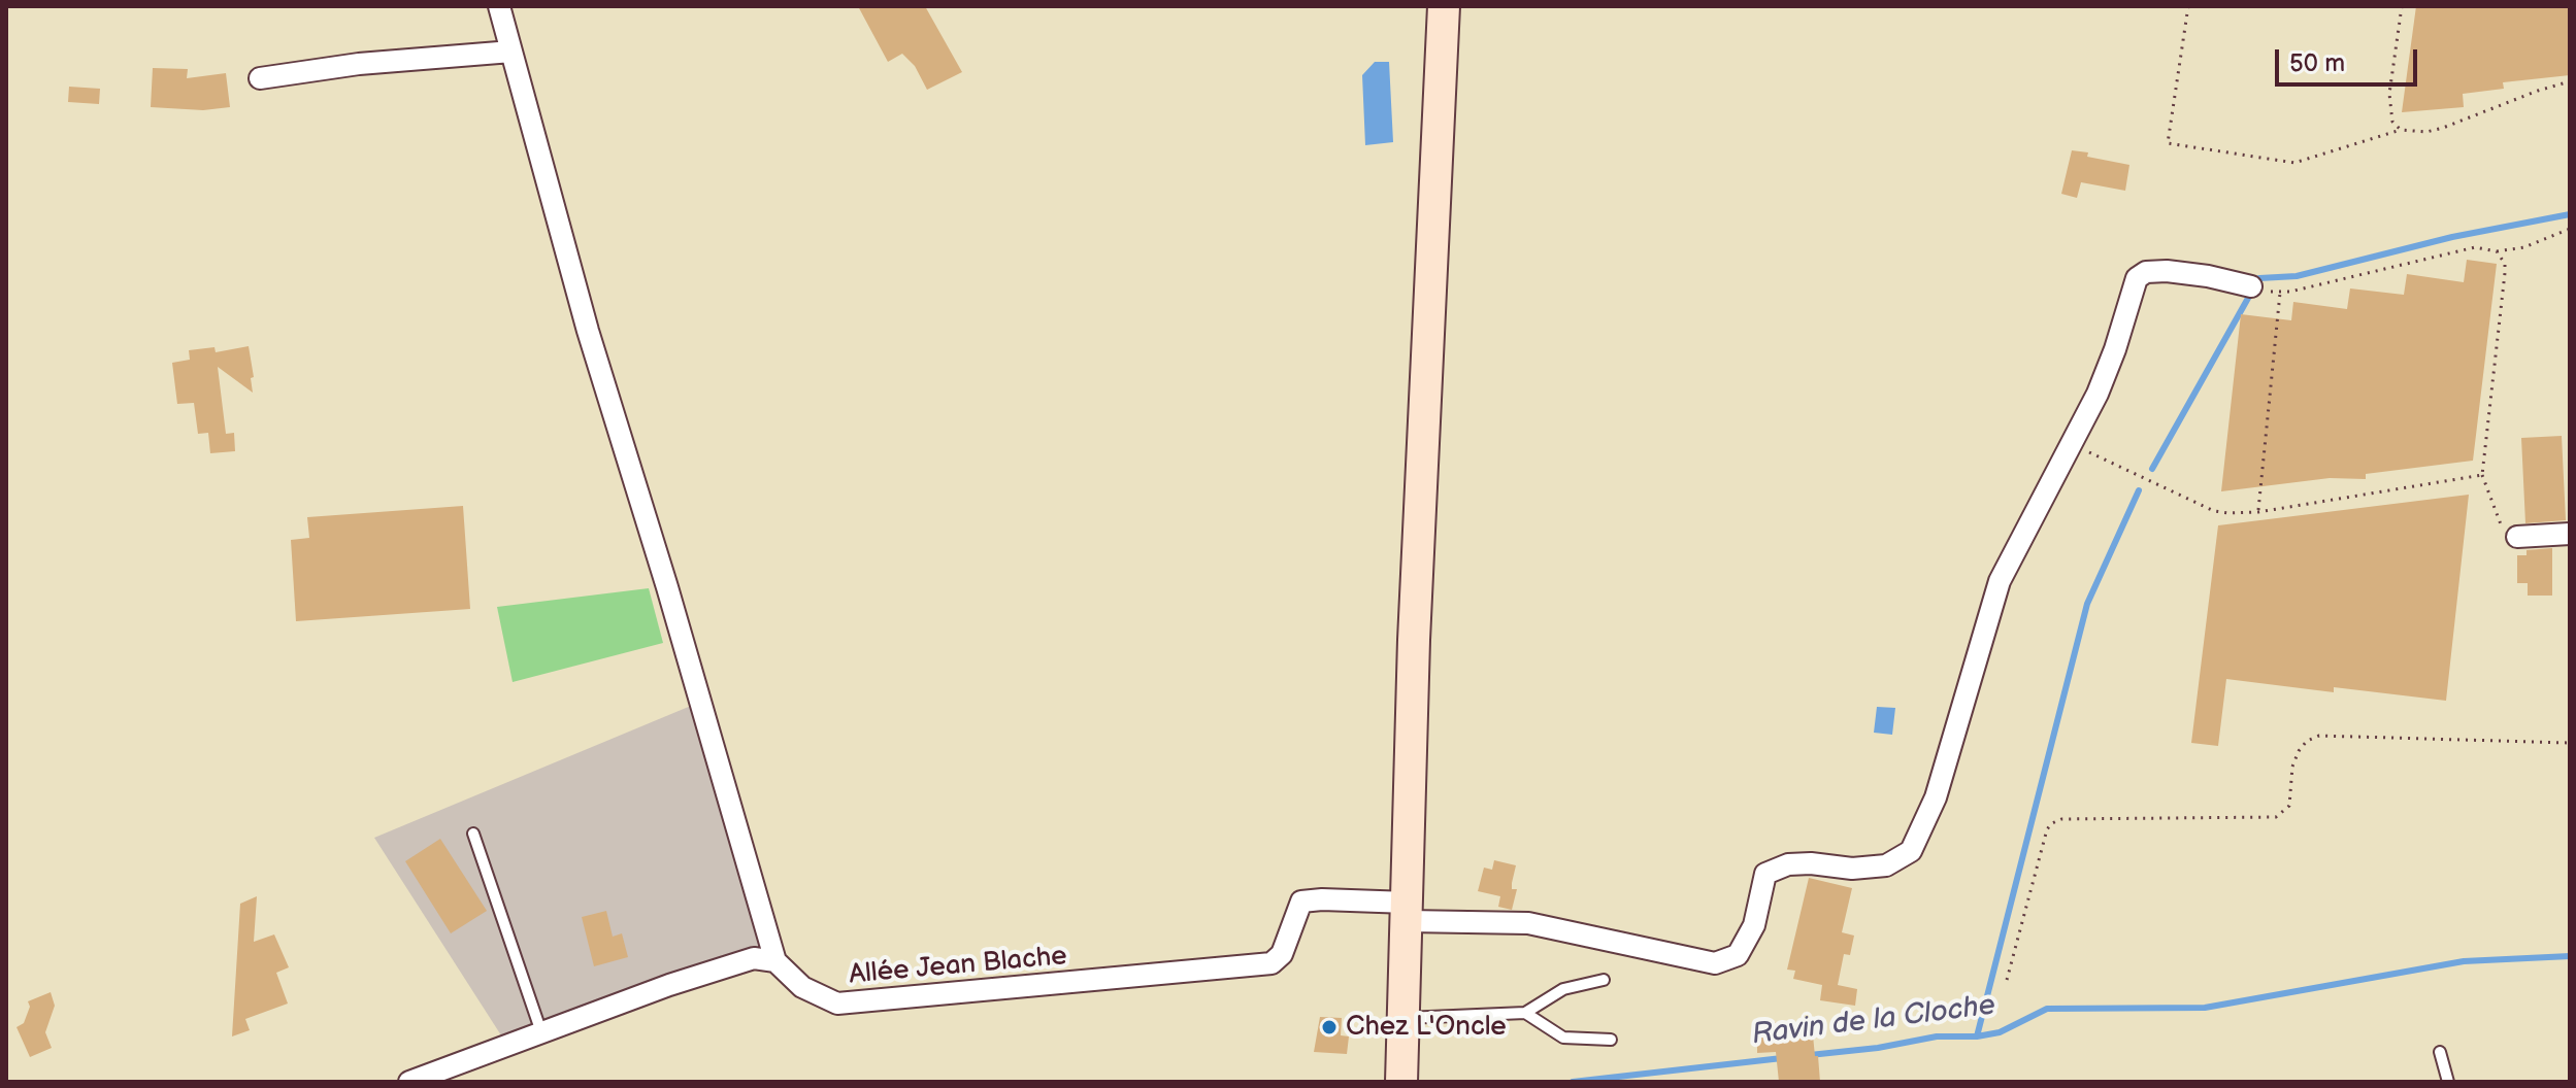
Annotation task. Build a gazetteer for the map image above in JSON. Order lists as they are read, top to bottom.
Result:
{
  "streets": {
    "street": ["Allée Jean Blache"]
  },
  "water": ["Ravin de la Cloche"],
  "places": ["Chez L'Oncle"],
  "scale_bar": "50 m"
}
